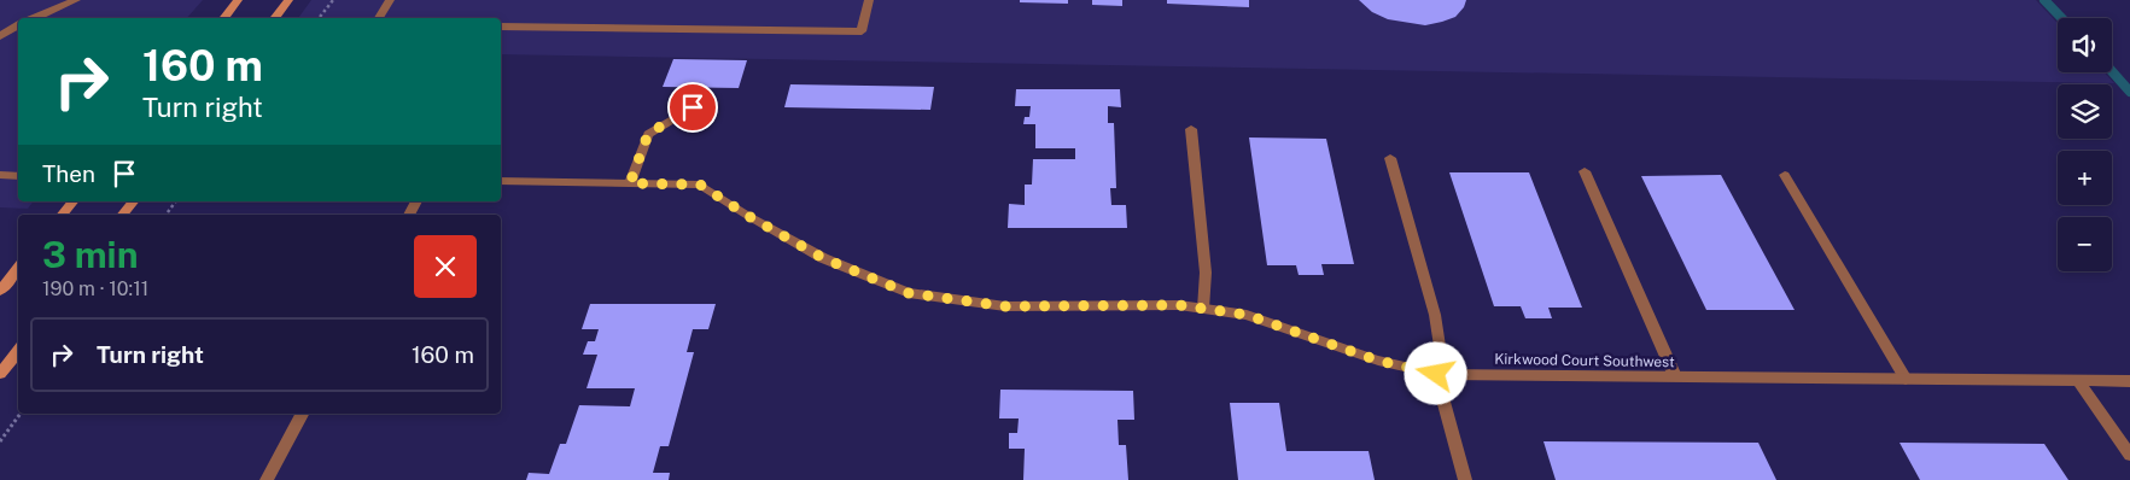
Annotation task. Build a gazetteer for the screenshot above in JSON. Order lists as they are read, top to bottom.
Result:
{
  "streets": {
    "street": ["Kirkwood Court Southwest"]
  },
  "page": {
    "map_buttons": ["+", "−"],
    "turn": ["160 m", "Turn right"],
    "then": "Then",
    "heading": ["3 min", "190 m · 10:11"],
    "list": [
      {
        "name": "Turn right",
        "value": "160 m"
      }
    ]
  }
}
